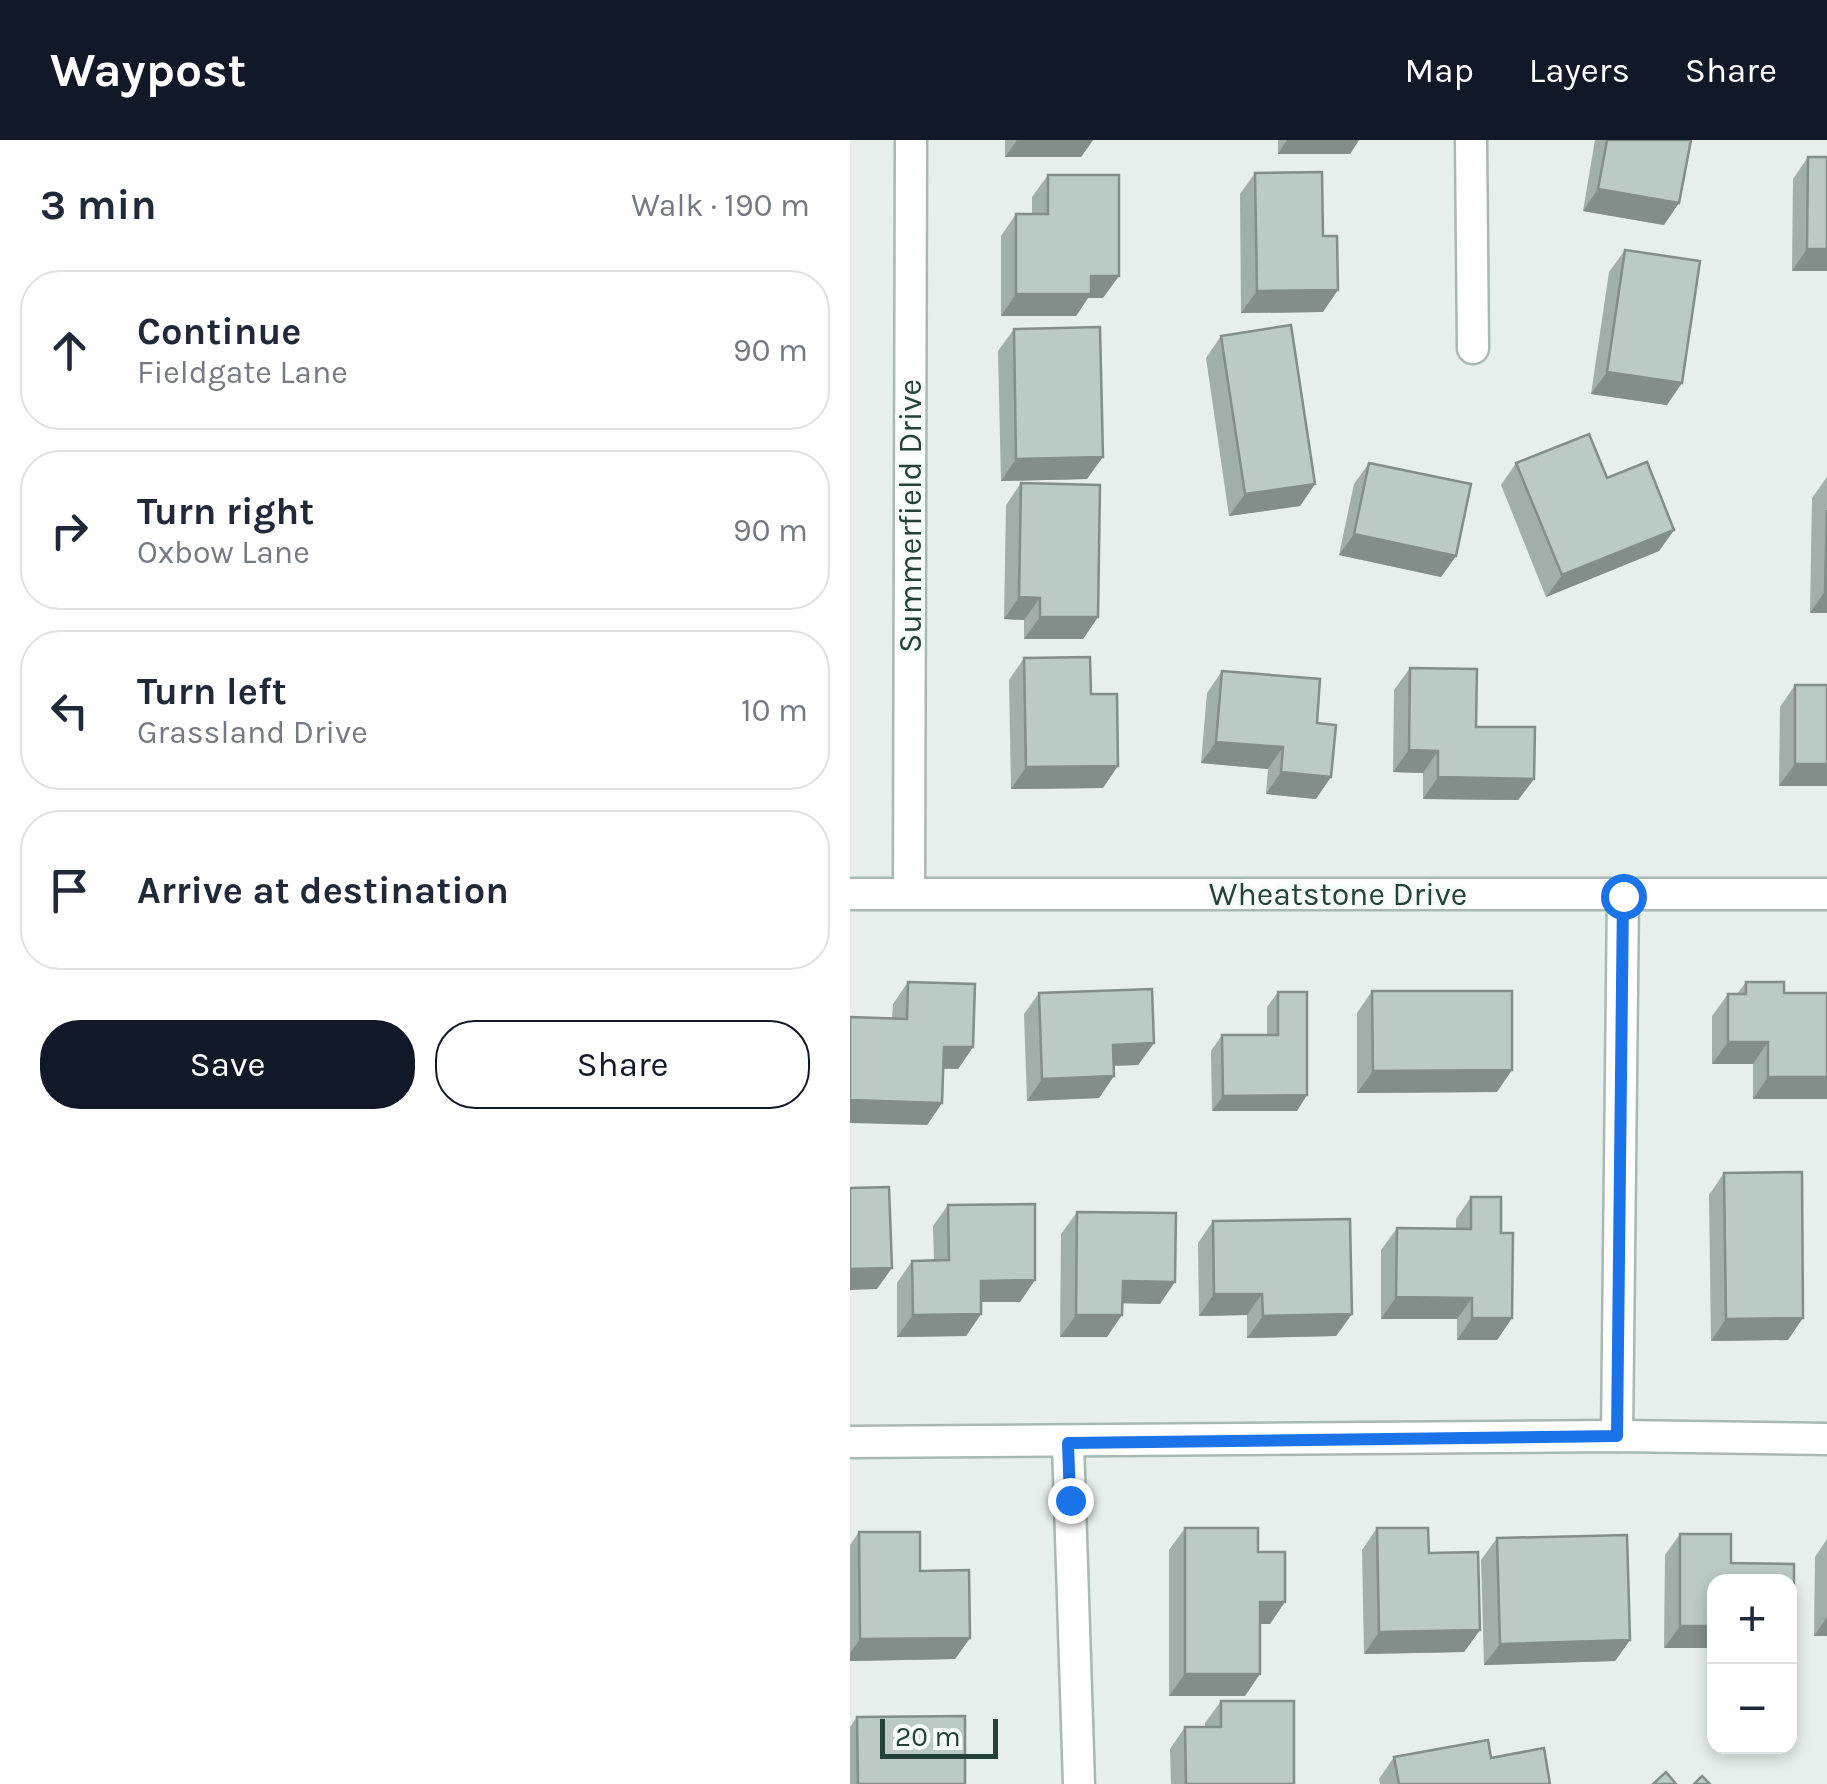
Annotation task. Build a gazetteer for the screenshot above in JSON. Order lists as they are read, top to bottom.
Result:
{
  "streets": {
    "street": ["Summerfield Drive", "Wheatstone Drive"]
  },
  "crossings": [
    ["Summerfield Drive", "Wheatstone Drive"]
  ],
  "scale_bar": "20 m",
  "page": {
    "header": "Waypost",
    "nav": ["Map", "Layers", "Share"],
    "heading": ["3 min", "Walk · 190 m"],
    "list": [
      ["Continue", "Fieldgate Lane", "90 m"],
      ["Turn right", "Oxbow Lane", "90 m"],
      ["Turn left", "Grassland Drive", "10 m"],
      "Arrive at destination"
    ],
    "buttons": ["Save", "Share"],
    "map_buttons": ["+", "−"],
    "scale": "20 m"
  }
}
